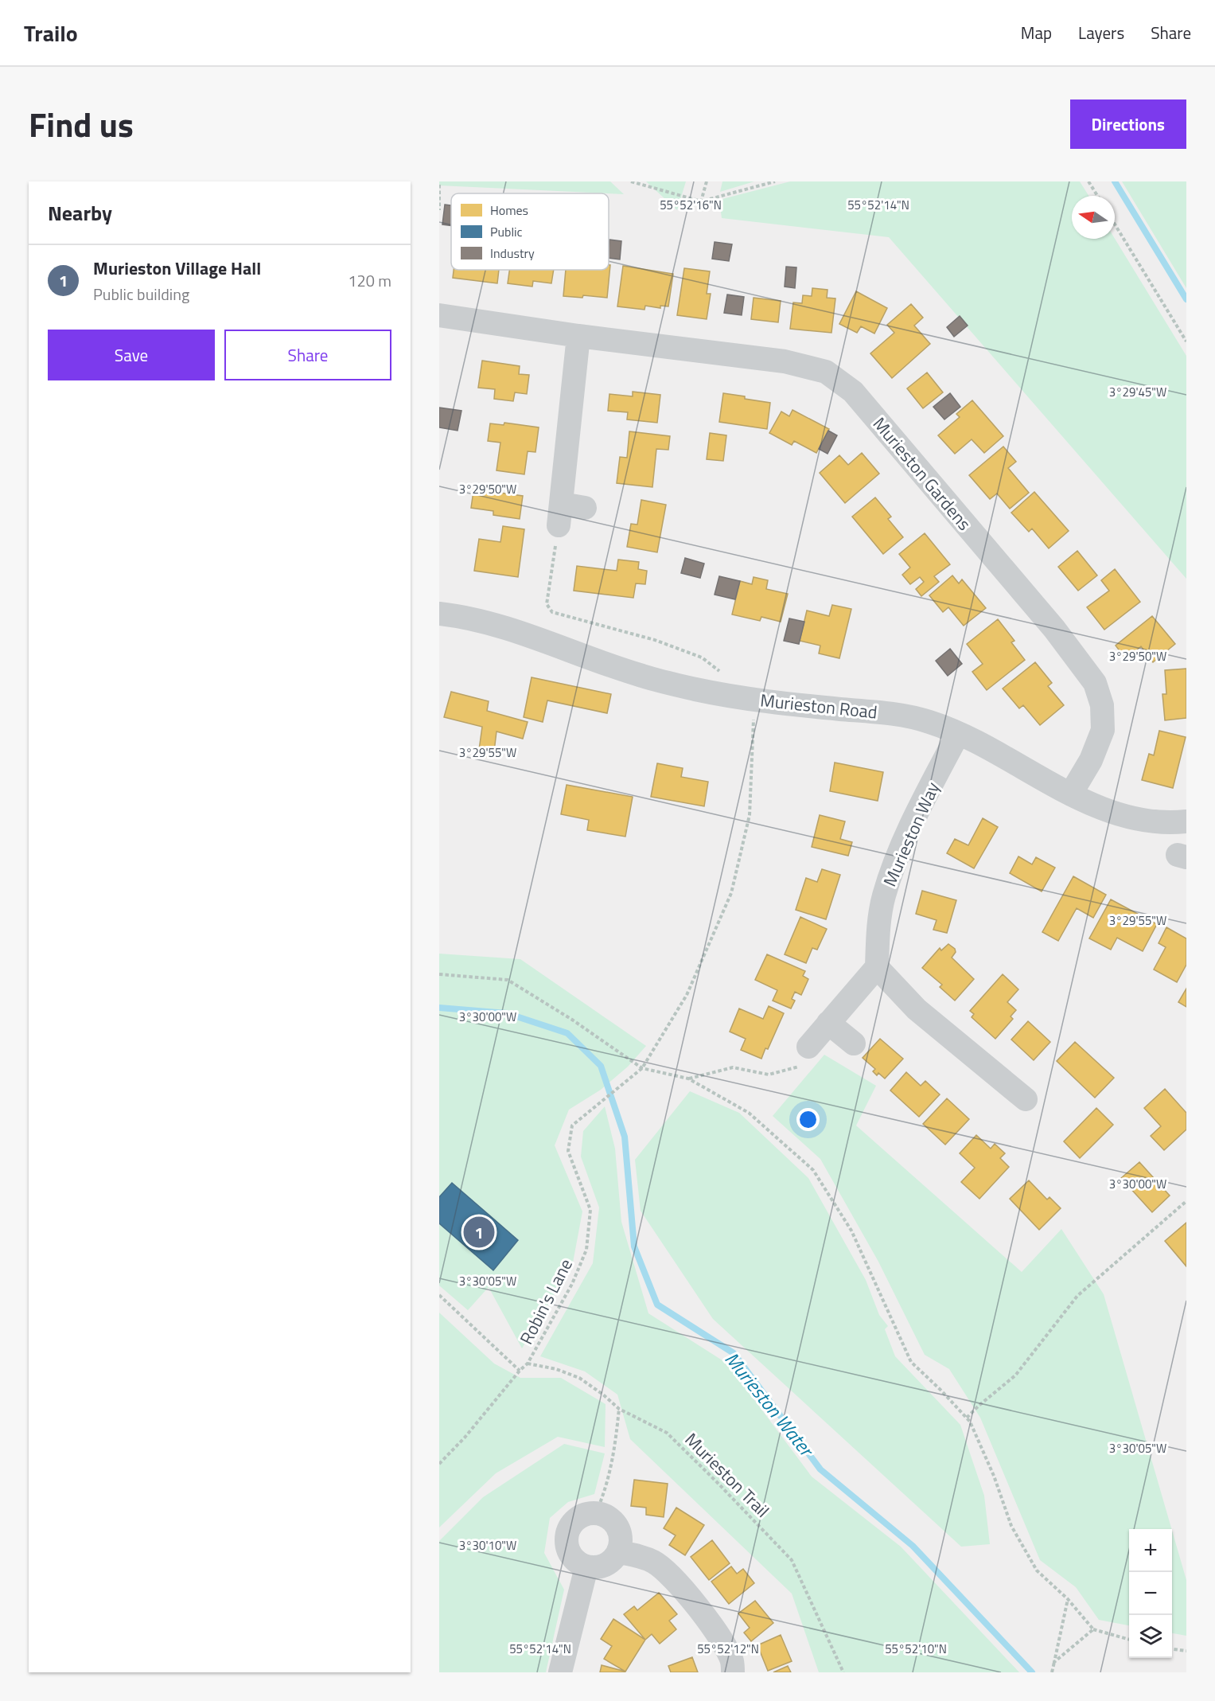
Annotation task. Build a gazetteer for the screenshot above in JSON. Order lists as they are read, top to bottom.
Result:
{
  "streets": {
    "street": ["Murieston Gardens", "Murieston Road", "Murieston Way"],
    "path": ["Robin's Lane", "Murieston Trail"]
  },
  "crossings": [
    ["Murieston Gardens", "Murieston Road"],
    ["Murieston Road", "Murieston Way"],
    ["Robin's Lane", "Murieston Trail"]
  ],
  "water": ["Murieston Water"],
  "legend": ["Homes", "Public", "Industry"],
  "north": "left",
  "page": {
    "header": "Trailo",
    "nav": ["Map", "Layers", "Share"],
    "title": "Find us",
    "buttons": [
      "Directions",
      ["Save", "Share"]
    ],
    "heading": "Nearby",
    "list": [
      {
        "mark": "1",
        "name": "Murieston Village Hall",
        "note": "Public building",
        "value": "120 m"
      }
    ],
    "pins": "1",
    "map_buttons": ["+", "−"]
  },
  "coordinates": [
    "55°52'16\"N",
    "55°52'14\"N",
    "3°29'45\"W",
    "3°29'50\"W",
    "3°29'55\"W",
    "3°30'00\"W",
    "3°30'05\"W",
    "3°30'10\"W",
    "55°52'12\"N",
    "55°52'10\"N"
  ]
}
